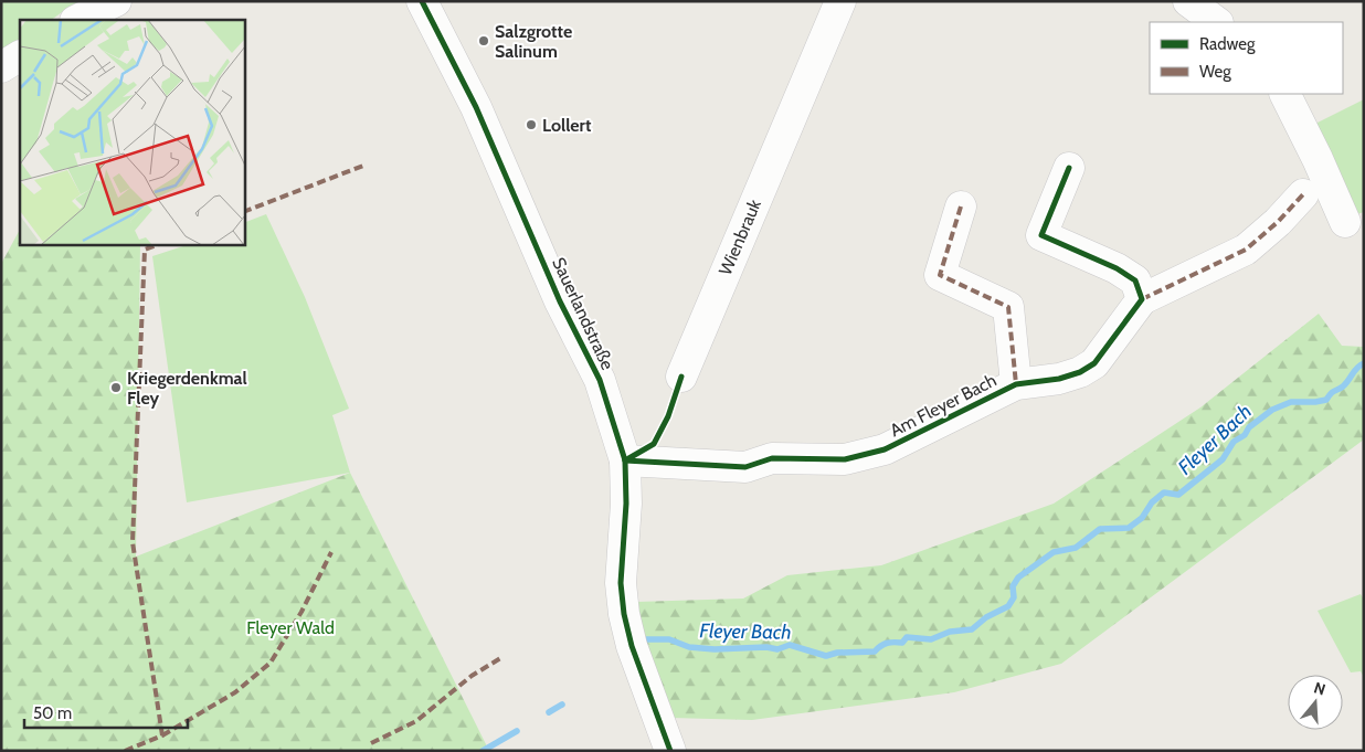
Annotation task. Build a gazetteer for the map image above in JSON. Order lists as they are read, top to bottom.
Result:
{
  "streets": {
    "street": ["Wienbrauk", "Sauerlandstraße", "Am Fleyer Bach"]
  },
  "crossings": [
    ["Sauerlandstraße", "Am Fleyer Bach"]
  ],
  "water": ["Fleyer Bach"],
  "parks": ["Fleyer Wald"],
  "places": ["Salzgrotte Salinum", "Lollert", "Kriegerdenkmal Fley"],
  "legend": ["Radweg", "Weg"],
  "scale_bar": "50 m",
  "north": "top"
}
